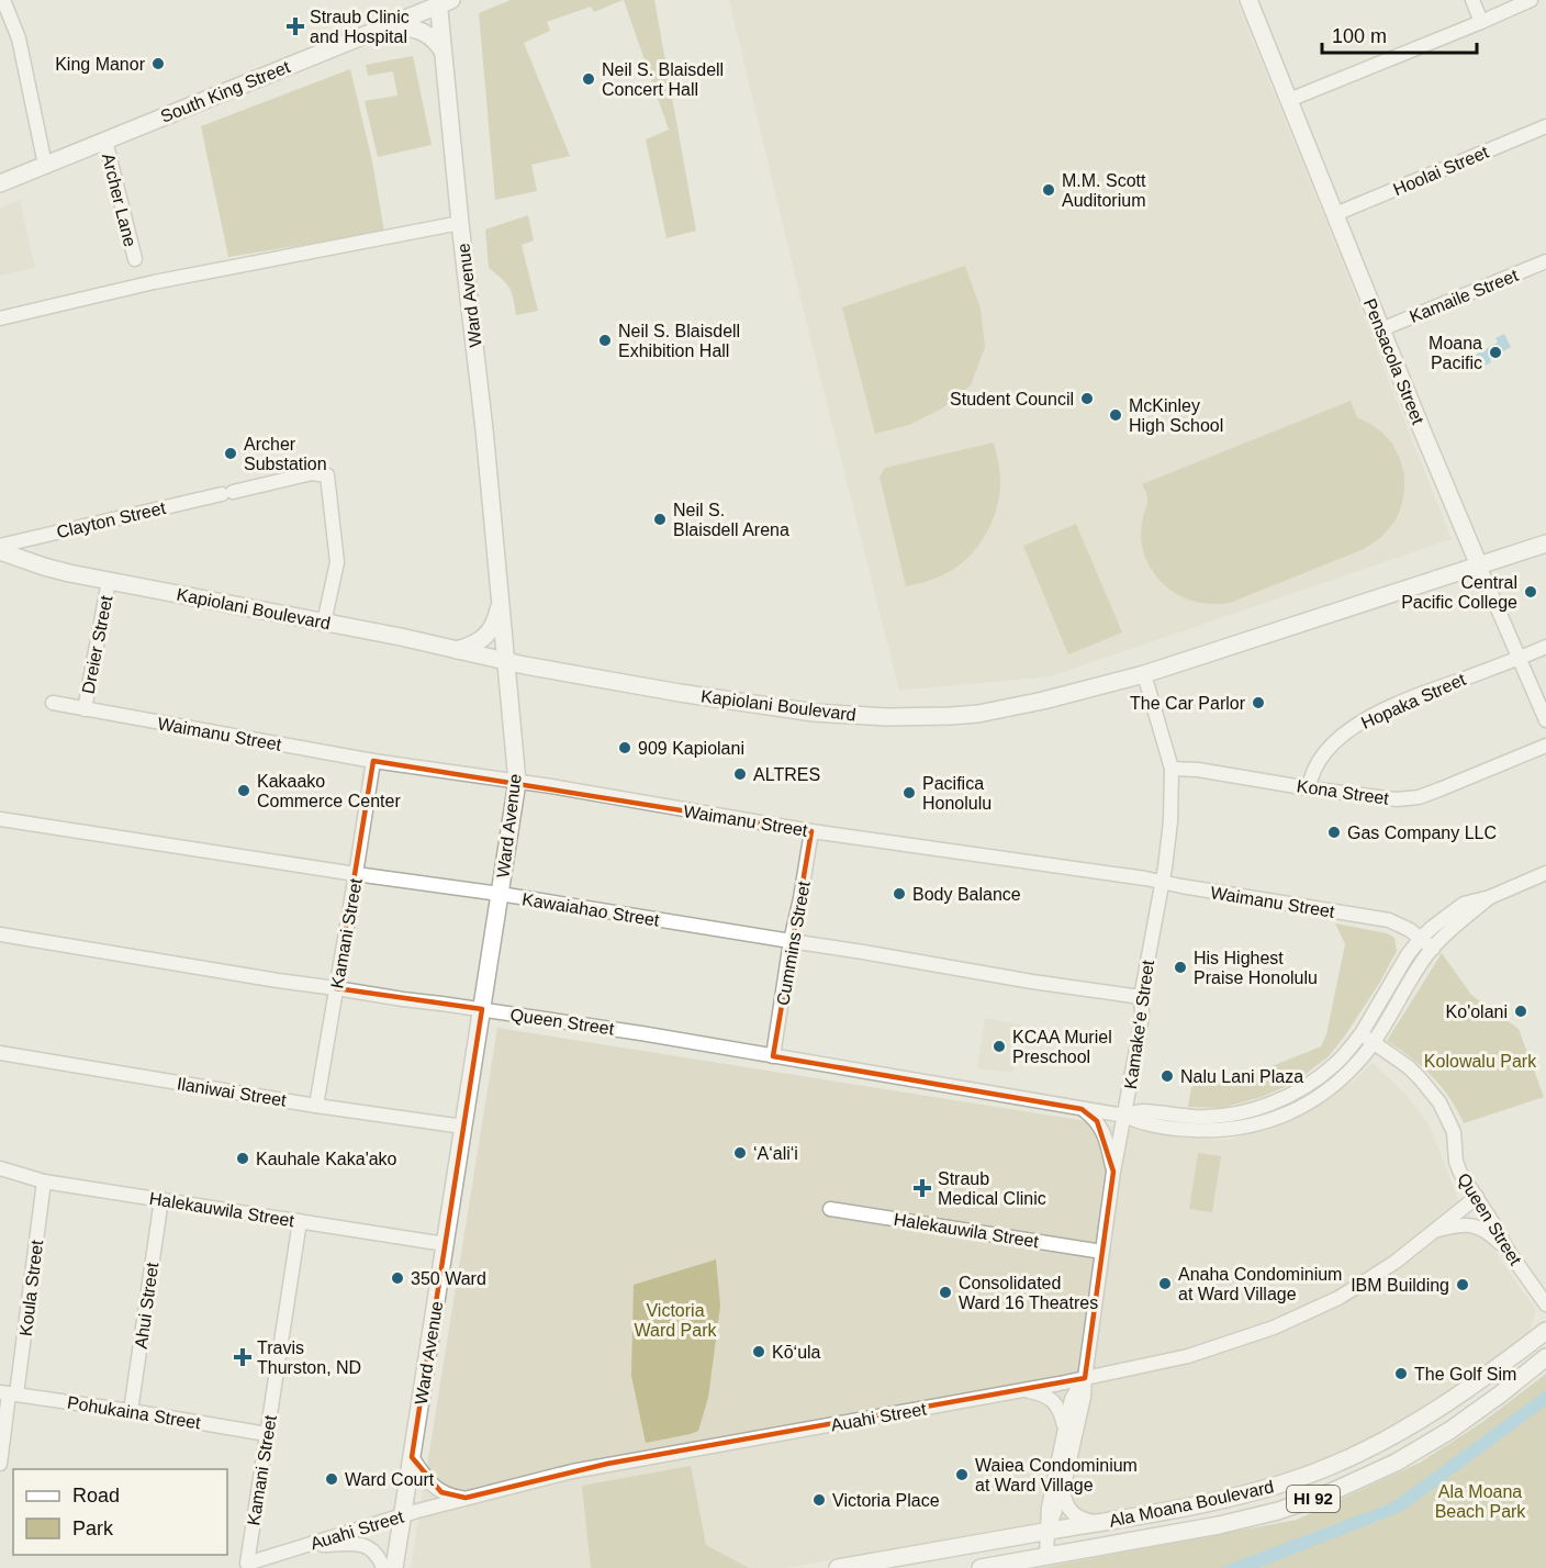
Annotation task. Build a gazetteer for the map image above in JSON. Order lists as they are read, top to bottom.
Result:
{
  "streets": {
    "main road": [
      "South King Street",
      "Ward Avenue",
      "Pensacola Street",
      "Kapiolani Boulevard",
      "HI 92",
      "Ala Moana Boulevard"
    ],
    "street": [
      "Hoolai Street",
      "Archer Lane",
      "Kamaile Street",
      "Clayton Street",
      "Dreier Street",
      "Hopaka Street",
      "Waimanu Street",
      "Kona Street",
      "Kawaiahao Street",
      "Kamani Street",
      "Cummins Street",
      "Queen Street",
      "Kamakeʻe Street",
      "Ilaniwai Street",
      "Halekauwila Street",
      "Koula Street",
      "Ahui Street",
      "Pohukaina Street",
      "Auahi Street"
    ]
  },
  "crossings": [
    ["South King Street", "Archer Lane"],
    ["South King Street", "Ward Avenue"],
    ["Hoolai Street", "Pensacola Street"],
    ["Ward Avenue", "Kapiolani Boulevard"],
    ["Ward Avenue", "Waimanu Street"],
    ["Ward Avenue", "Kawaiahao Street"],
    ["Ward Avenue", "Queen Street"],
    ["Ward Avenue", "Ilaniwai Street"],
    ["Ward Avenue", "Halekauwila Street"],
    ["Ward Avenue", "Auahi Street"],
    ["Kamaile Street", "Pensacola Street"],
    ["Pensacola Street", "Kapiolani Boulevard"],
    ["Pensacola Street", "Hopaka Street"],
    ["Clayton Street", "Kapiolani Boulevard"],
    ["Kapiolani Boulevard", "Dreier Street"],
    ["Kapiolani Boulevard", "Kamakeʻe Street"],
    ["Dreier Street", "Waimanu Street"],
    ["Hopaka Street", "Kona Street"],
    ["Waimanu Street", "Kamani Street"],
    ["Waimanu Street", "Cummins Street"],
    ["Waimanu Street", "Queen Street"],
    ["Waimanu Street", "Kamakeʻe Street"],
    ["Kona Street", "Kamakeʻe Street"],
    ["Kawaiahao Street", "Kamani Street"],
    ["Kawaiahao Street", "Cummins Street"],
    ["Kawaiahao Street", "Kamakeʻe Street"],
    ["Kamani Street", "Queen Street"],
    ["Kamani Street", "Ilaniwai Street"],
    ["Kamani Street", "Halekauwila Street"],
    ["Kamani Street", "Pohukaina Street"],
    ["Kamani Street", "Auahi Street"],
    ["Cummins Street", "Queen Street"],
    ["Queen Street", "Kamakeʻe Street"],
    ["Queen Street", "Auahi Street"],
    ["Kamakeʻe Street", "Halekauwila Street"],
    ["Kamakeʻe Street", "Auahi Street"],
    ["Kamakeʻe Street", "Ala Moana Boulevard"],
    ["Halekauwila Street", "Koula Street"],
    ["Halekauwila Street", "Ahui Street"],
    ["Koula Street", "Pohukaina Street"],
    ["Ahui Street", "Pohukaina Street"]
  ],
  "parks": ["Kolowalu Park", "Victoria Ward Park", "Ala Moana Beach Park"],
  "places": {
    "health": ["Straub Clinic and Hospital", "Straub Medical Clinic", "Travis Thurston, ND"],
    "other": [
      "King Manor",
      "Neil S. Blaisdell Concert Hall",
      "M.M. Scott Auditorium",
      "Neil S. Blaisdell Exhibition Hall",
      "Moana Pacific",
      "Student Council",
      "McKinley High School",
      "Archer Substation",
      "Neil S. Blaisdell Arena",
      "Central Pacific College",
      "The Car Parlor",
      "909 Kapiolani",
      "ALTRES",
      "Kakaako Commerce Center",
      "Pacifica Honolulu",
      "Gas Company LLC",
      "Body Balance",
      "His Highest Praise Honolulu",
      "Ko'olani",
      "KCAA Muriel Preschool",
      "Nalu Lani Plaza",
      "‘A‘ali‘i",
      "Kauhale Kaka'ako",
      "350 Ward",
      "Anaha Condominium at Ward Village",
      "IBM Building",
      "Consolidated Ward 16 Theatres",
      "Kōʻula",
      "The Golf Sim",
      "Waiea Condominium at Ward Village",
      "Ward Court",
      "Victoria Place"
    ]
  },
  "legend": ["Road", "Park"],
  "scale_bar": "100 m"
}
